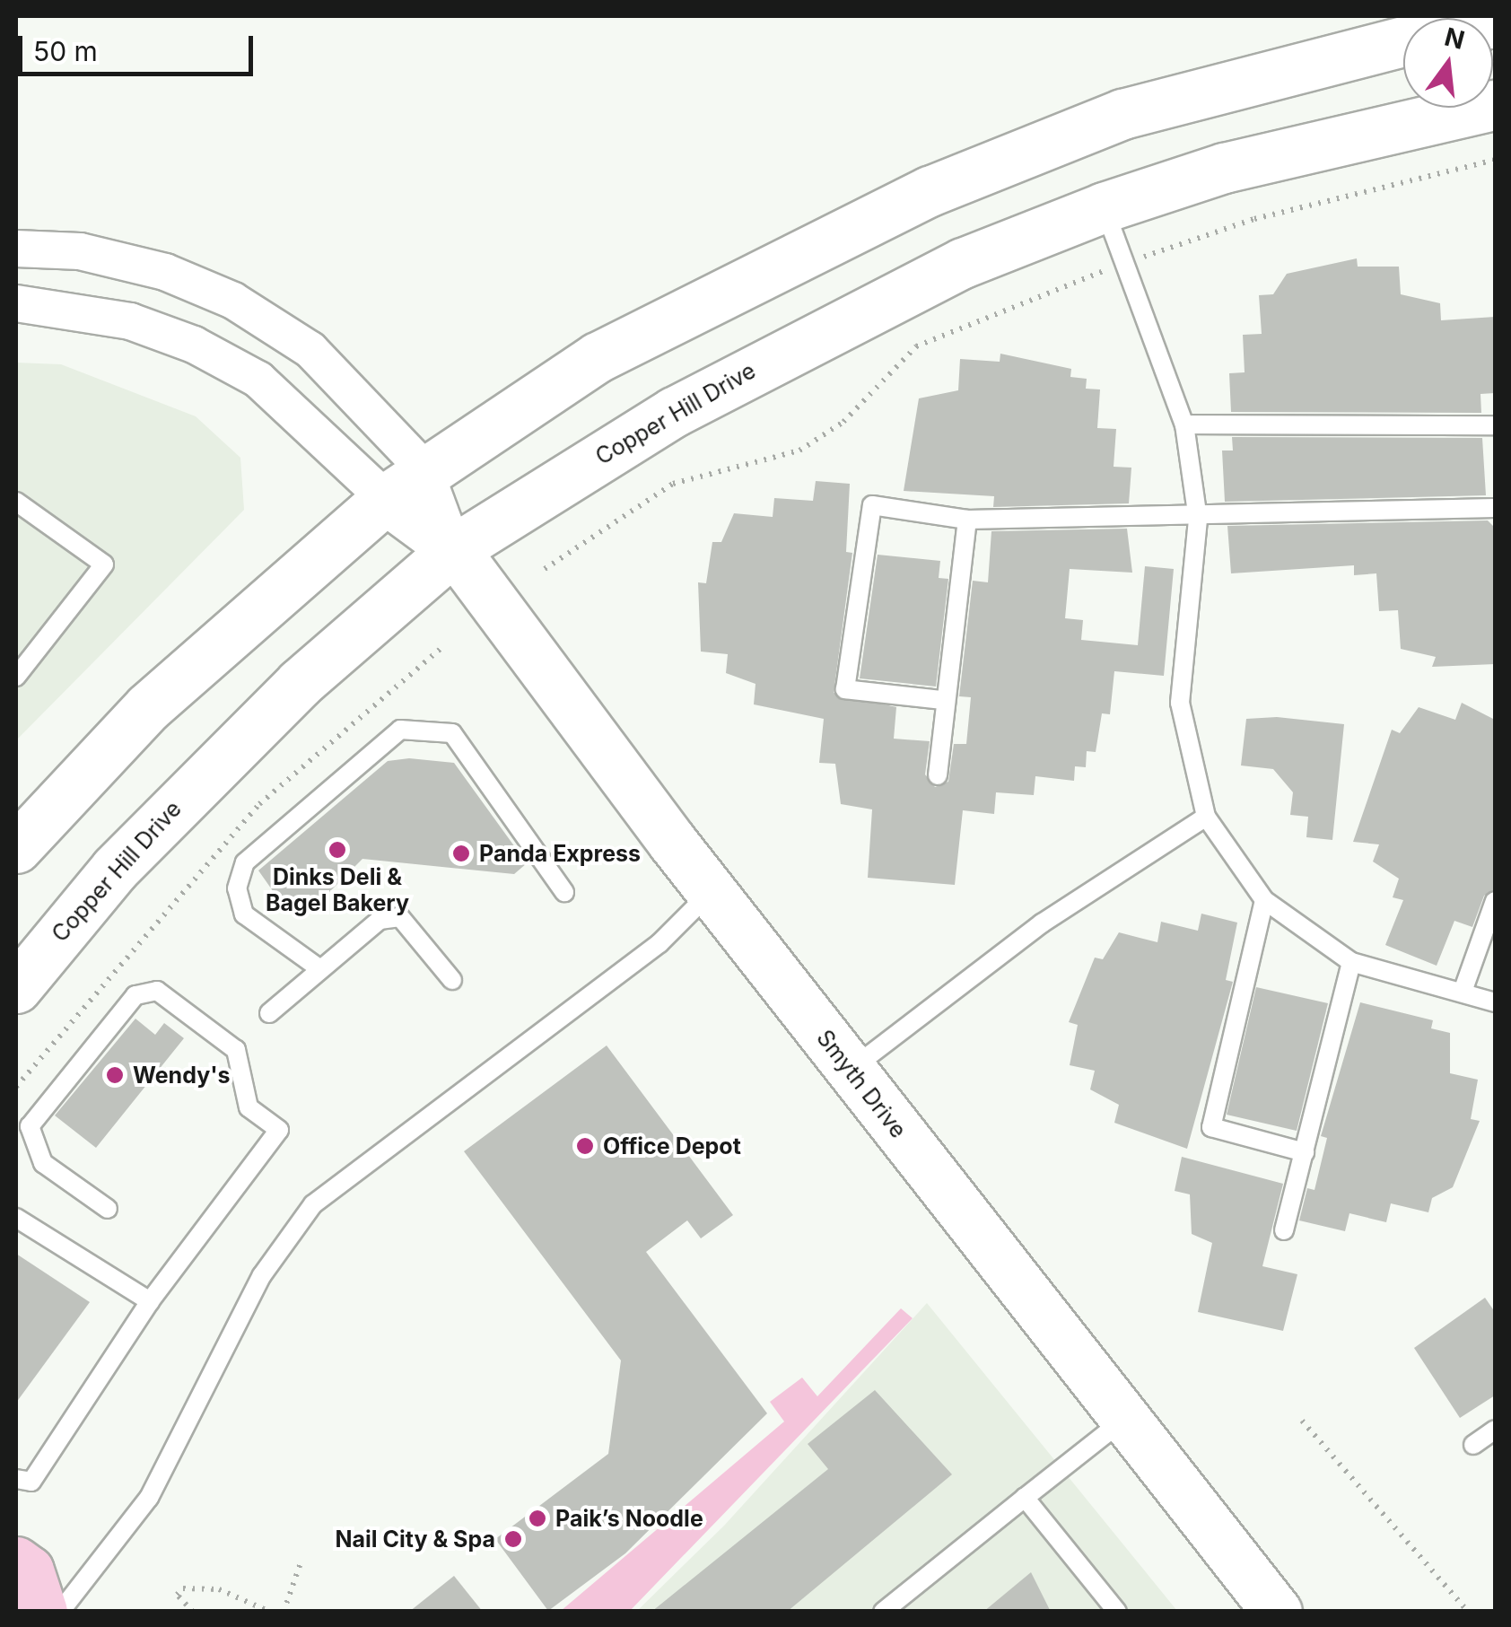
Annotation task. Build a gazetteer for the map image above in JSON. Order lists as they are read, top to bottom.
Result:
{
  "streets": {
    "main road": ["Copper Hill Drive", "Smyth Drive"]
  },
  "crossings": [
    ["Copper Hill Drive", "Smyth Drive"]
  ],
  "places": [
    "Dinks Deli & Bagel Bakery",
    "Panda Express",
    "Wendy's",
    "Office Depot",
    "Paik’s Noodle",
    "Nail City & Spa"
  ],
  "scale_bar": "50 m",
  "north": "top"
}
